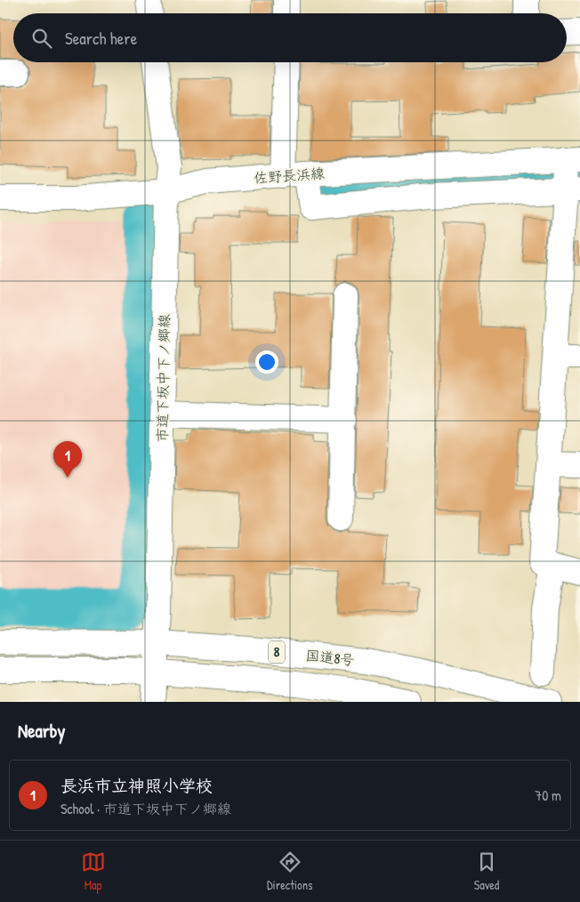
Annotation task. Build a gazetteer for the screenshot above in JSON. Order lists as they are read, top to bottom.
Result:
{
  "streets": {
    "main road": [
      "佐野長浜線",
      "市道下坂中下ノ郷線",
      "8",
      "国道8号"
    ]
  },
  "crossings": [
    ["佐野長浜線", "市道下坂中下ノ郷線"],
    ["市道下坂中下ノ郷線", "国道8号"]
  ],
  "page": {
    "search": "Search here",
    "pins": "1",
    "heading": "Nearby",
    "list": [
      {
        "mark": "1",
        "name": "長浜市立神照小学校",
        "note": "School · 市道下坂中下ノ郷線",
        "value": "70 m"
      }
    ],
    "nav": ["Map", "Directions", "Saved"]
  }
}
